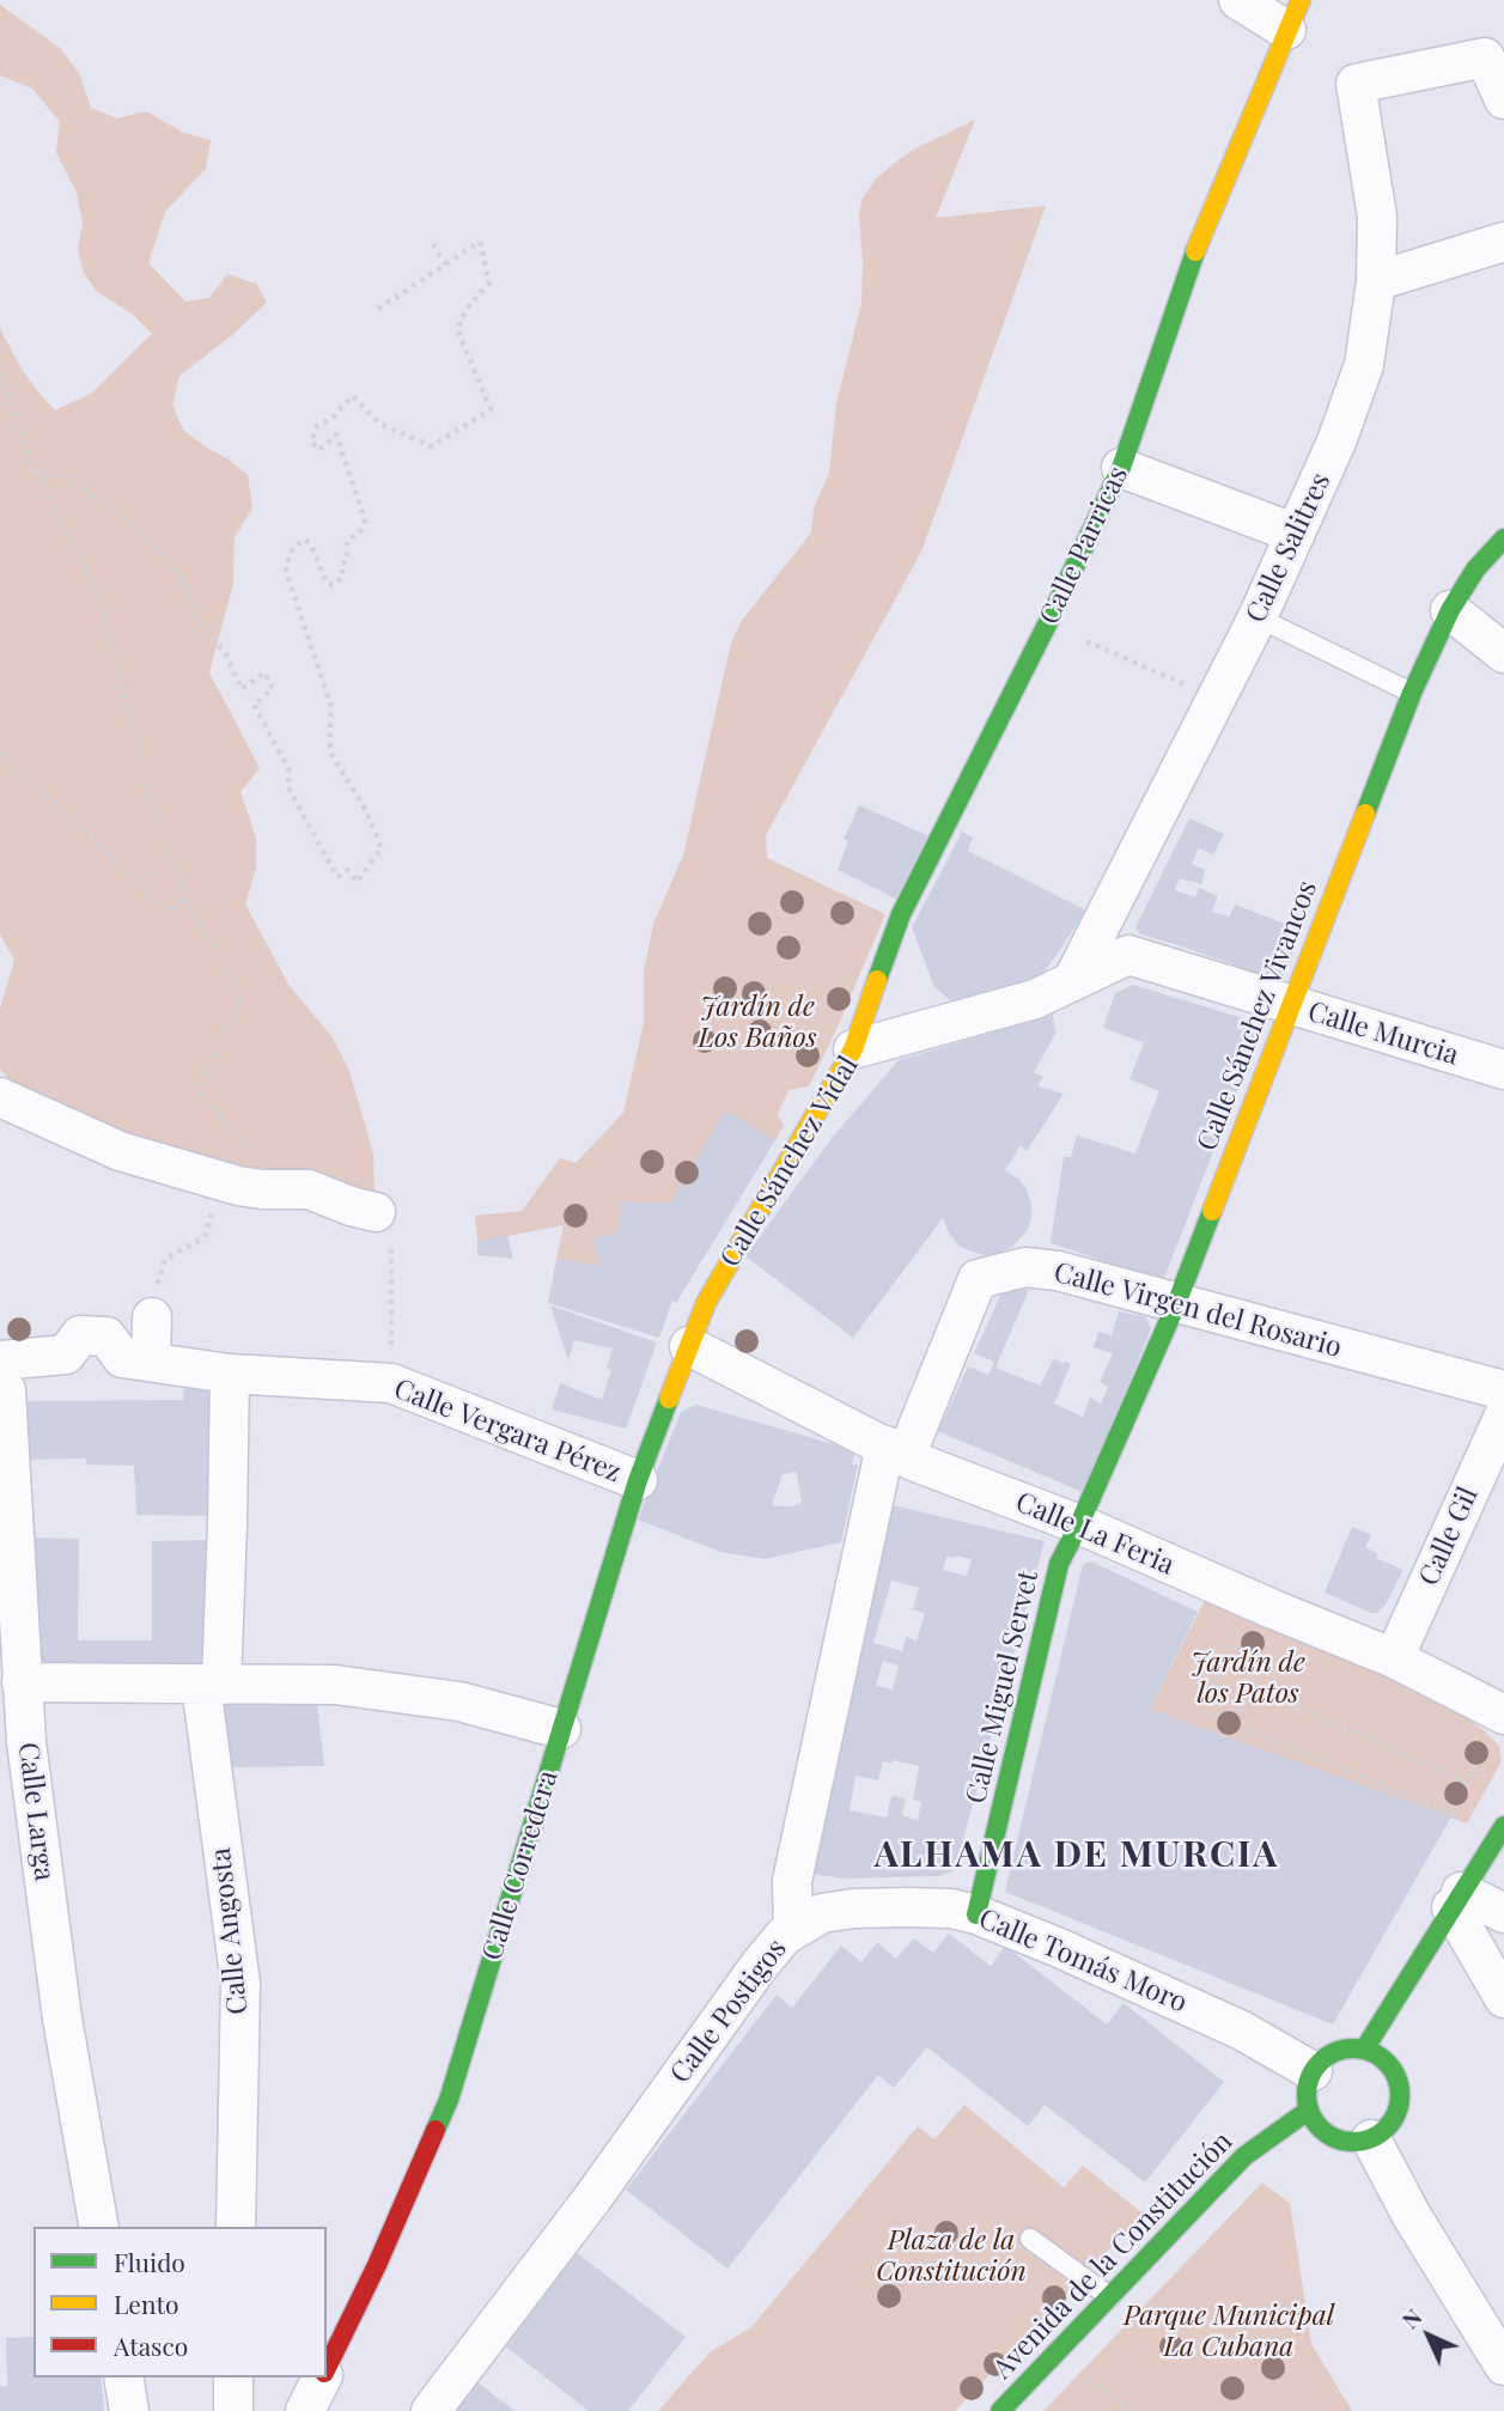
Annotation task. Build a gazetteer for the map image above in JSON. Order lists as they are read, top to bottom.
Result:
{
  "streets": {
    "street": [
      "Calle Parricas",
      "Calle Salitres",
      "Calle Sánchez Vivancos",
      "Calle Murcia",
      "Calle Sánchez Vidal",
      "Calle Virgen del Rosario",
      "Calle Vergara Pérez",
      "Calle La Feria",
      "Calle Gil",
      "Calle Miguel Servet",
      "Calle Larga",
      "Calle Corredera",
      "Calle Angosta",
      "Calle Tomás Moro",
      "Calle Postigos",
      "Avenida de la Constitución"
    ]
  },
  "crossings": [
    ["Calle Parricas", "Calle Sánchez Vidal"],
    ["Calle Salitres", "Calle Murcia"],
    ["Calle Salitres", "Calle Sánchez Vidal"],
    ["Calle Sánchez Vivancos", "Calle Murcia"],
    ["Calle Sánchez Vivancos", "Calle Virgen del Rosario"],
    ["Calle Sánchez Vivancos", "Calle La Feria"],
    ["Calle Sánchez Vivancos", "Calle Miguel Servet"],
    ["Calle Murcia", "Calle Sánchez Vidal"],
    ["Calle Sánchez Vidal", "Calle La Feria"],
    ["Calle Sánchez Vidal", "Calle Corredera"],
    ["Calle Virgen del Rosario", "Calle La Feria"],
    ["Calle Virgen del Rosario", "Calle Postigos"],
    ["Calle Vergara Pérez", "Calle Larga"],
    ["Calle Vergara Pérez", "Calle Corredera"],
    ["Calle Vergara Pérez", "Calle Angosta"],
    ["Calle La Feria", "Calle Gil"],
    ["Calle La Feria", "Calle Miguel Servet"],
    ["Calle La Feria", "Calle Corredera"],
    ["Calle La Feria", "Calle Postigos"],
    ["Calle Miguel Servet", "Calle Tomás Moro"],
    ["Calle Tomás Moro", "Calle Postigos"],
    ["Calle Tomás Moro", "Avenida de la Constitución"]
  ],
  "districts": ["ALHAMA DE MURCIA"],
  "parks": [
    "Jardín de Los Baños",
    "Jardín de los Patos",
    "Plaza de la Constitución",
    "Parque Municipal La Cubana"
  ],
  "legend": ["Fluido", "Lento", "Atasco"],
  "north": "top left"
}
